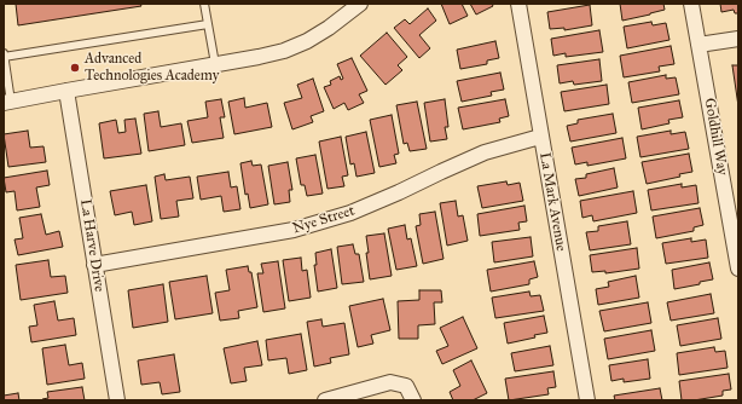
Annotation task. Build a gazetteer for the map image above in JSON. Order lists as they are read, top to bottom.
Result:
{
  "streets": {
    "street": [
      "Goldhill Way",
      "La Mark Avenue",
      "Nye Street",
      "La Harve Drive"
    ]
  },
  "crossings": [
    ["La Mark Avenue", "Nye Street"],
    ["Nye Street", "La Harve Drive"]
  ],
  "places": ["Advanced Technologies Academy"]
}
